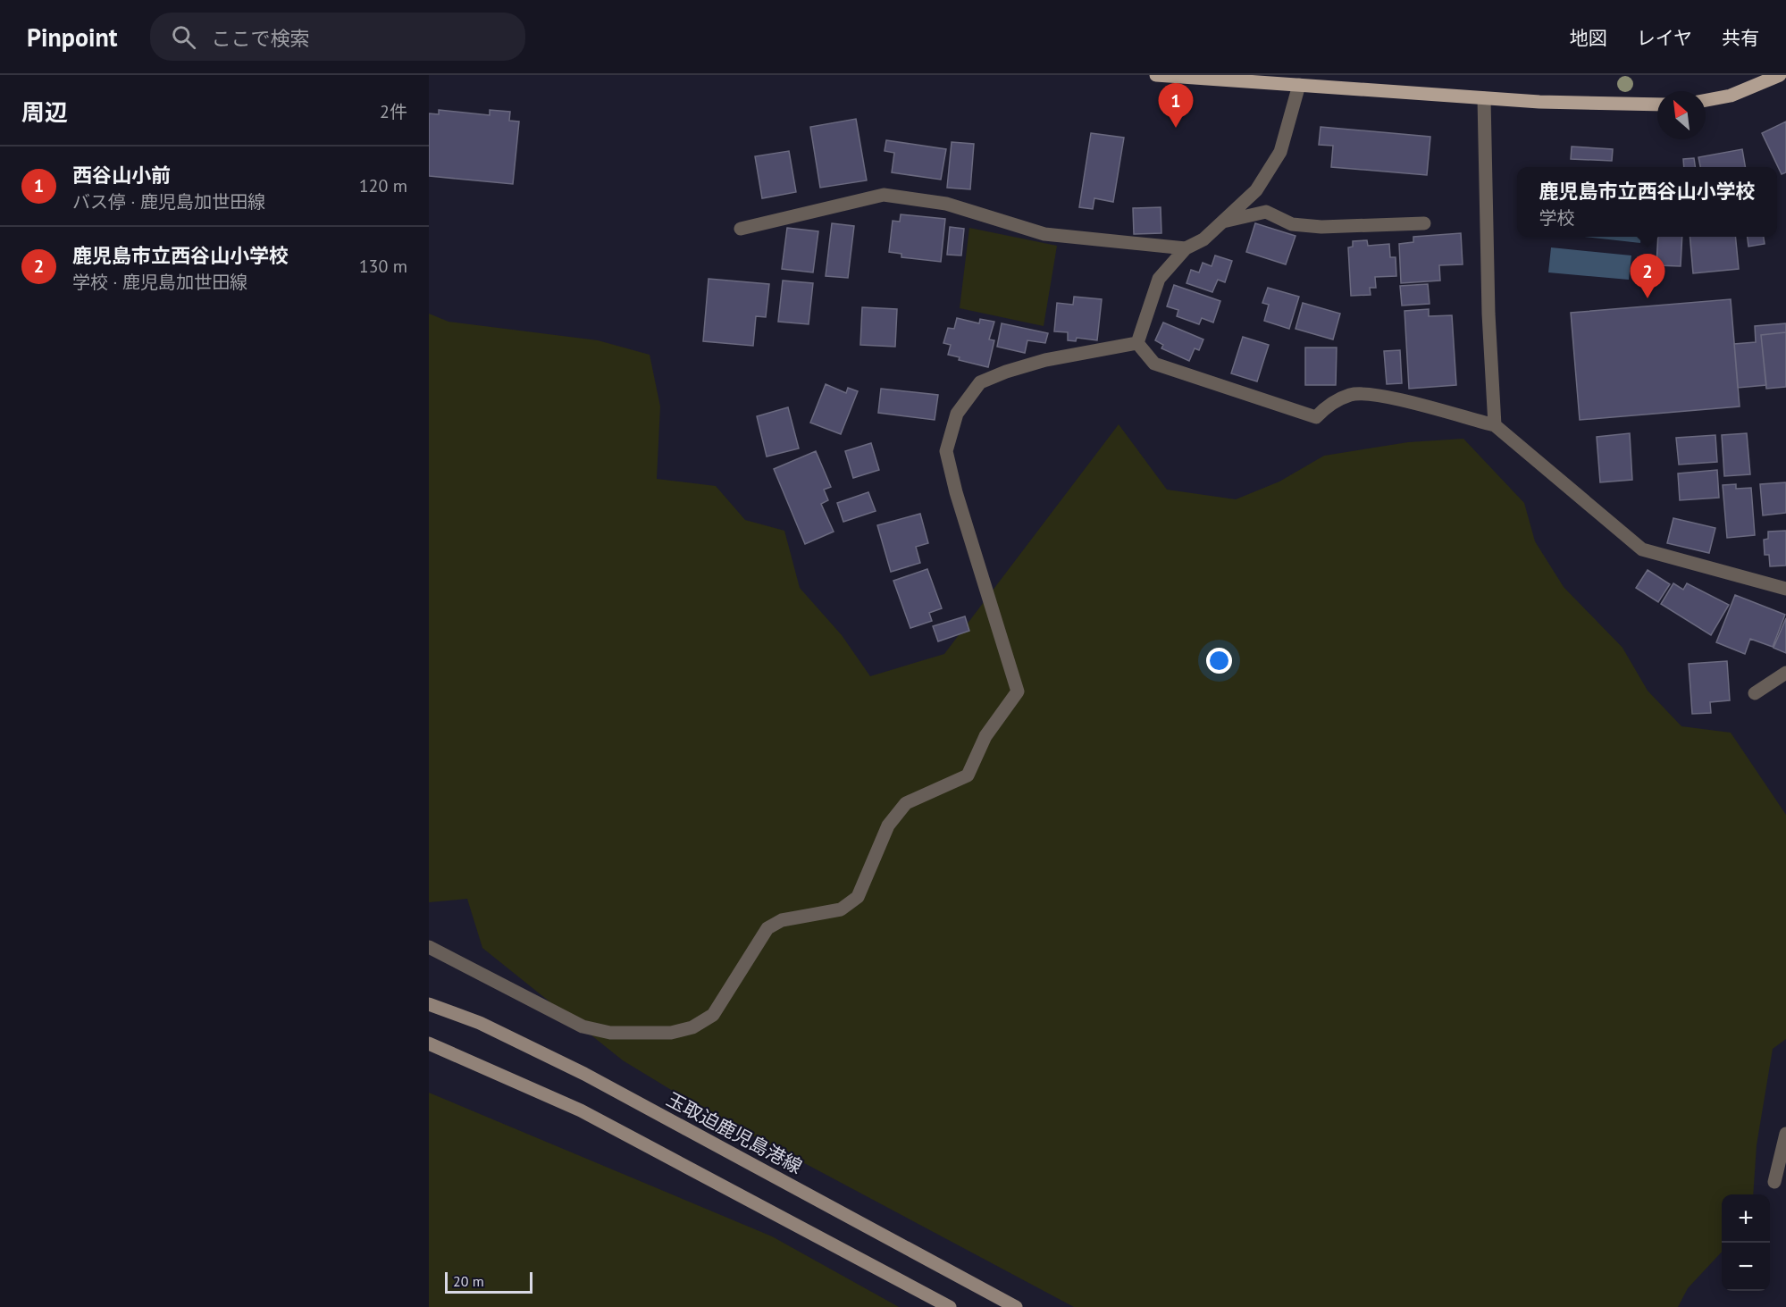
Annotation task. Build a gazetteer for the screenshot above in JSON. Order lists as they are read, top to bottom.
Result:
{
  "streets": {
    "main road": ["玉取迫鹿児島港線"]
  },
  "scale_bar": "20 m",
  "north": "top left",
  "page": {
    "header": "Pinpoint",
    "search": "ここで検索",
    "nav": ["地図", "レイヤ", "共有"],
    "heading": ["周辺", "2件"],
    "pins": ["1", "2"],
    "list": [
      {
        "mark": "1",
        "name": "西谷山小前",
        "note": "バス停 · 鹿児島加世田線",
        "value": "120 m"
      },
      {
        "mark": "2",
        "name": "鹿児島市立西谷山小学校",
        "note": "学校 · 鹿児島加世田線",
        "value": "130 m"
      }
    ],
    "popup": ["鹿児島市立西谷山小学校", "学校"],
    "map_buttons": ["+", "−"],
    "scale": "20 m"
  }
}
